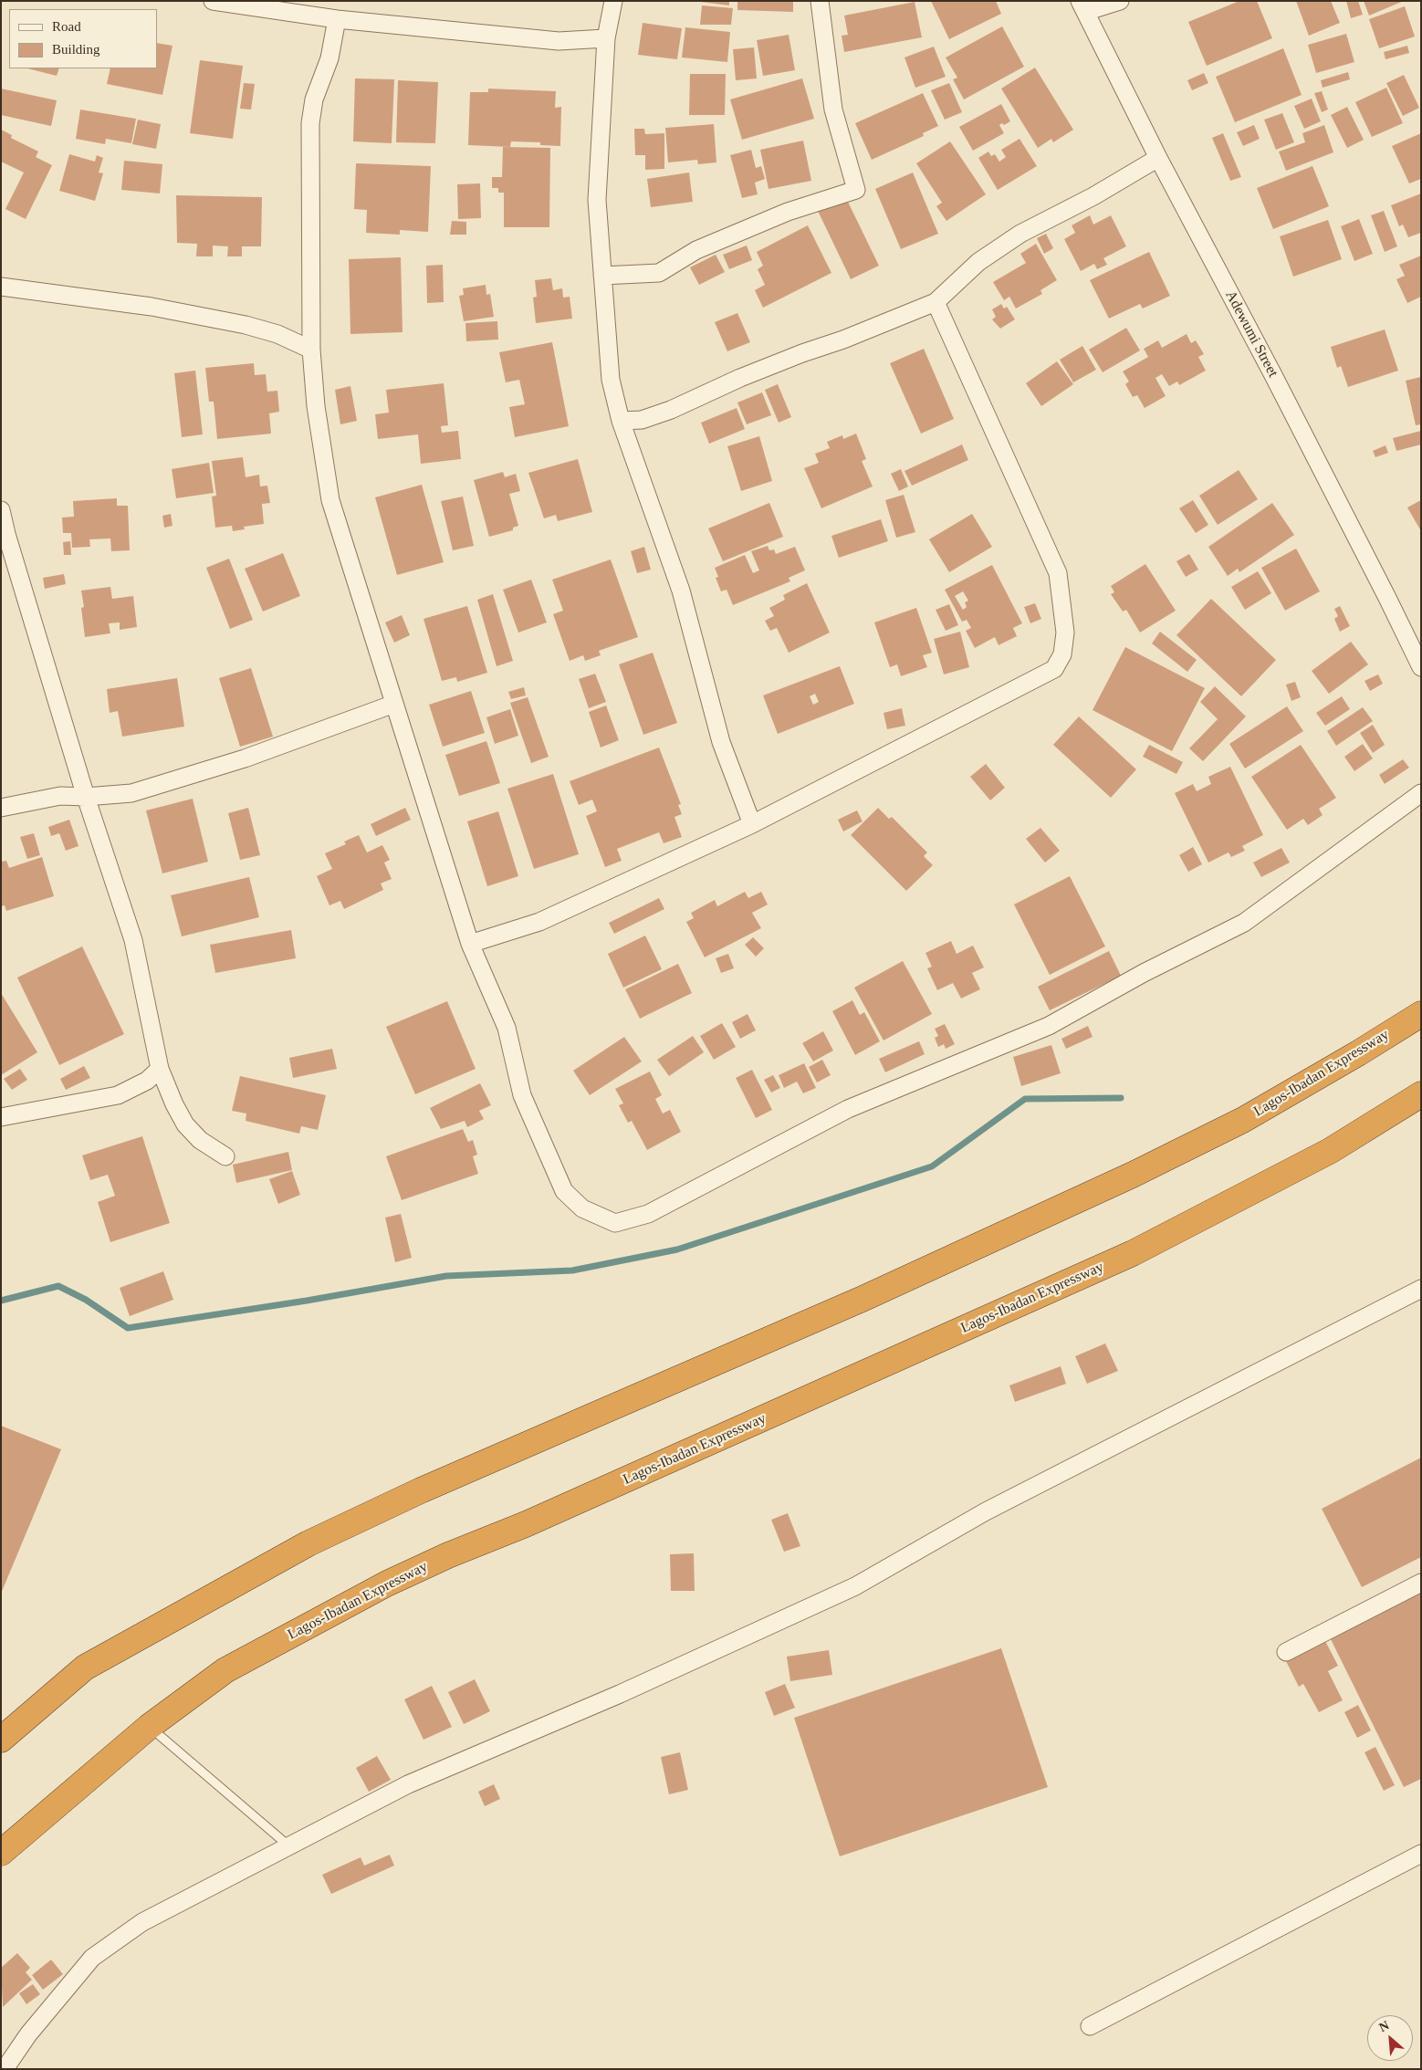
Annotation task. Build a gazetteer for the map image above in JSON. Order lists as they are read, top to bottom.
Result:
{
  "streets": {
    "highway": ["Lagos-Ibadan Expressway"],
    "street": ["Adewumi Street"]
  },
  "legend": ["Road", "Building"],
  "north": "top left"
}
